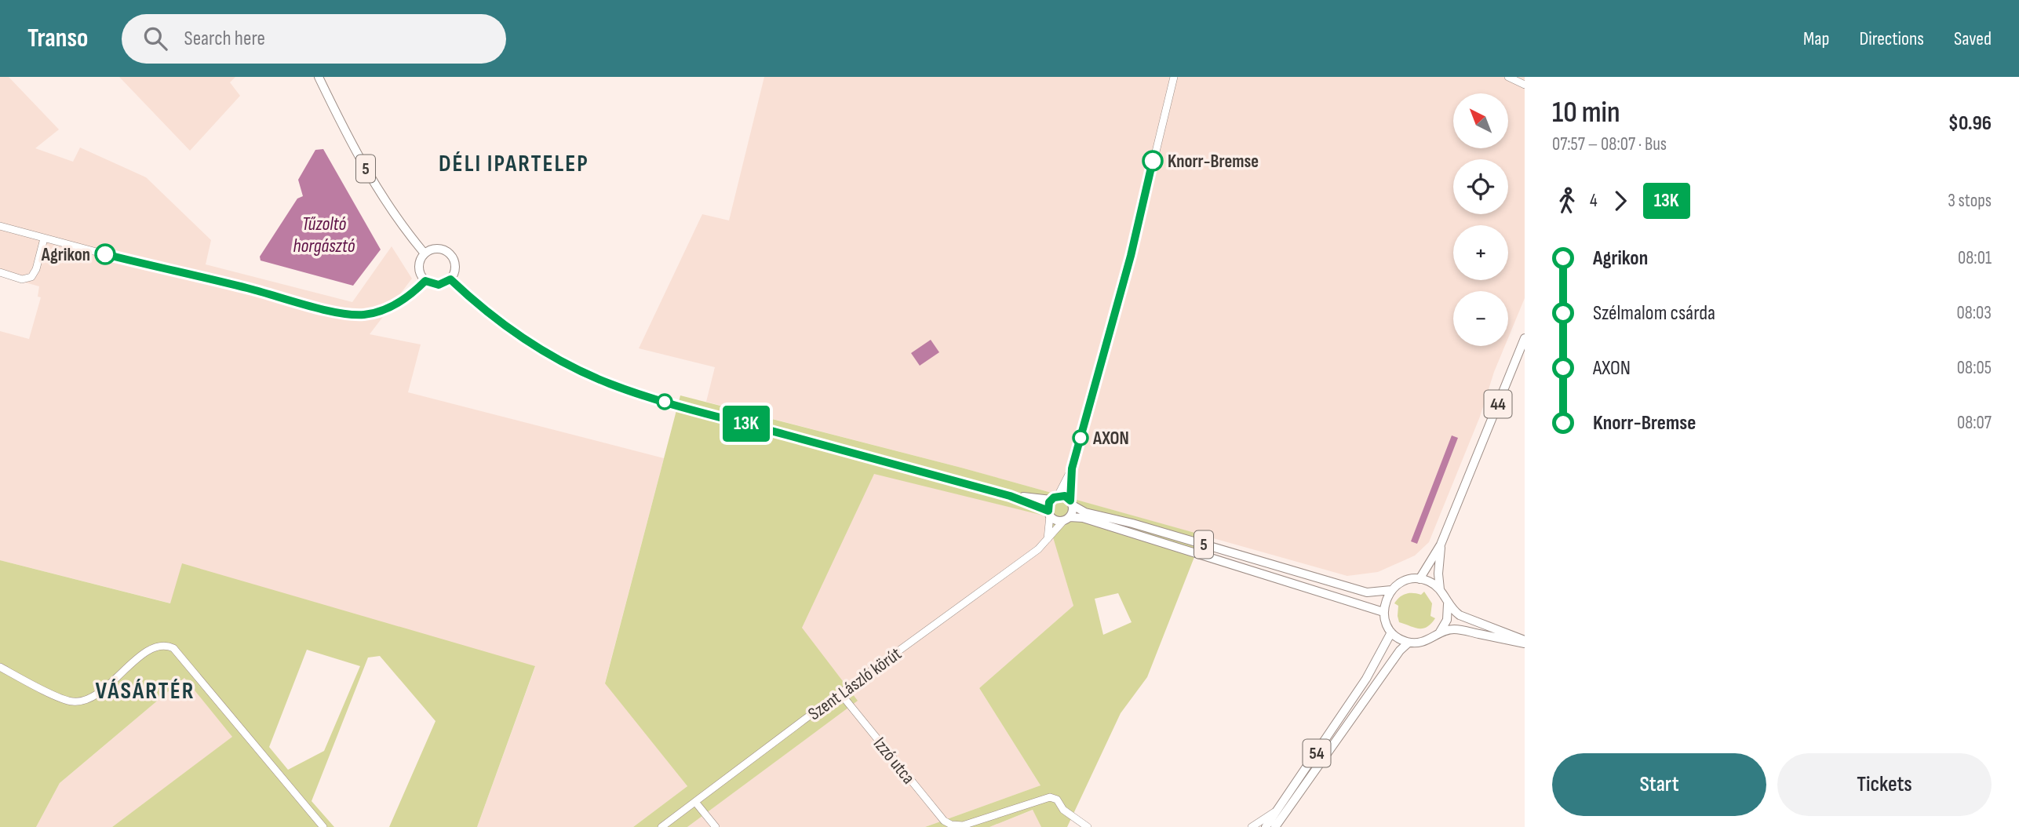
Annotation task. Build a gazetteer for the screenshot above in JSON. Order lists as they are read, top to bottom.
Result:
{
  "streets": {
    "main road": ["5", "44", "54"],
    "street": ["Szent László körút", "Izzó utca"]
  },
  "crossings": [
    ["5", "44"],
    ["5", "Szent László körút"],
    ["5", "54"],
    ["44", "54"],
    ["Szent László körút", "Izzó utca"]
  ],
  "districts": ["DÉLI IPARTELEP", "VÁSÁRTÉR"],
  "water": ["Tűzoltó horgásztó"],
  "places": ["Knorr-Bremse", "Agrikon", "AXON"],
  "lines": ["bus line 13K"],
  "north": "top left",
  "page": {
    "header": "Transo",
    "search": "Search here",
    "nav": ["Map", "Directions", "Saved"],
    "on_map": "13K",
    "heading": ["10 min", "07:57 – 08:07 · Bus", "$0.96"],
    "map_buttons": ["+", "−"],
    "legs": ["4", "13K", "3 stops"],
    "list": [
      {
        "name": "Agrikon",
        "value": "08:01"
      },
      {
        "name": "Szélmalom csárda",
        "value": "08:03"
      },
      {
        "name": "AXON",
        "value": "08:05"
      },
      {
        "name": "Knorr-Bremse",
        "value": "08:07"
      }
    ],
    "buttons": ["Start", "Tickets"]
  }
}
